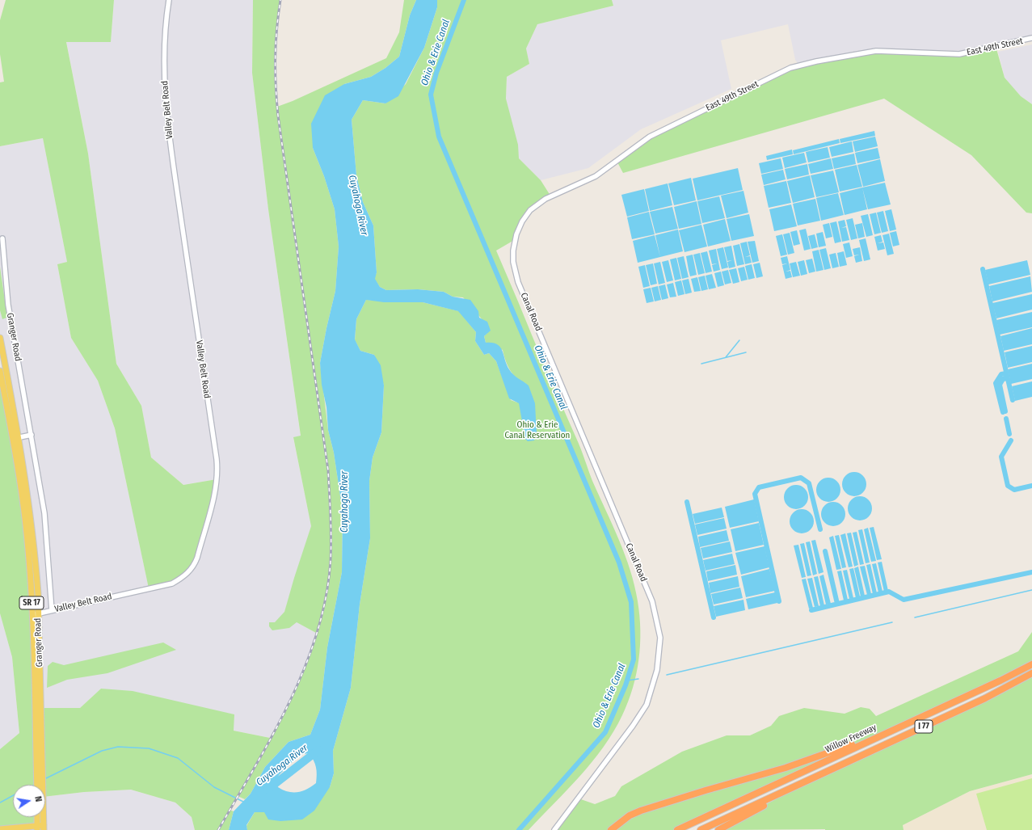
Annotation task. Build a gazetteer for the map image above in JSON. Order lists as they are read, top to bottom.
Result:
{
  "streets": {
    "highway": ["I 77", "Willow Freeway"],
    "main road": ["Granger Road", "SR 17"],
    "street": ["East 49th Street", "Valley Belt Road", "Canal Road"]
  },
  "crossings": [
    ["East 49th Street", "Canal Road"],
    ["Valley Belt Road", "Granger Road"]
  ],
  "water": ["Ohio & Erie Canal", "Cuyahoga River"],
  "parks": ["Ohio & Erie Canal Reservation"],
  "north": "right"
}
